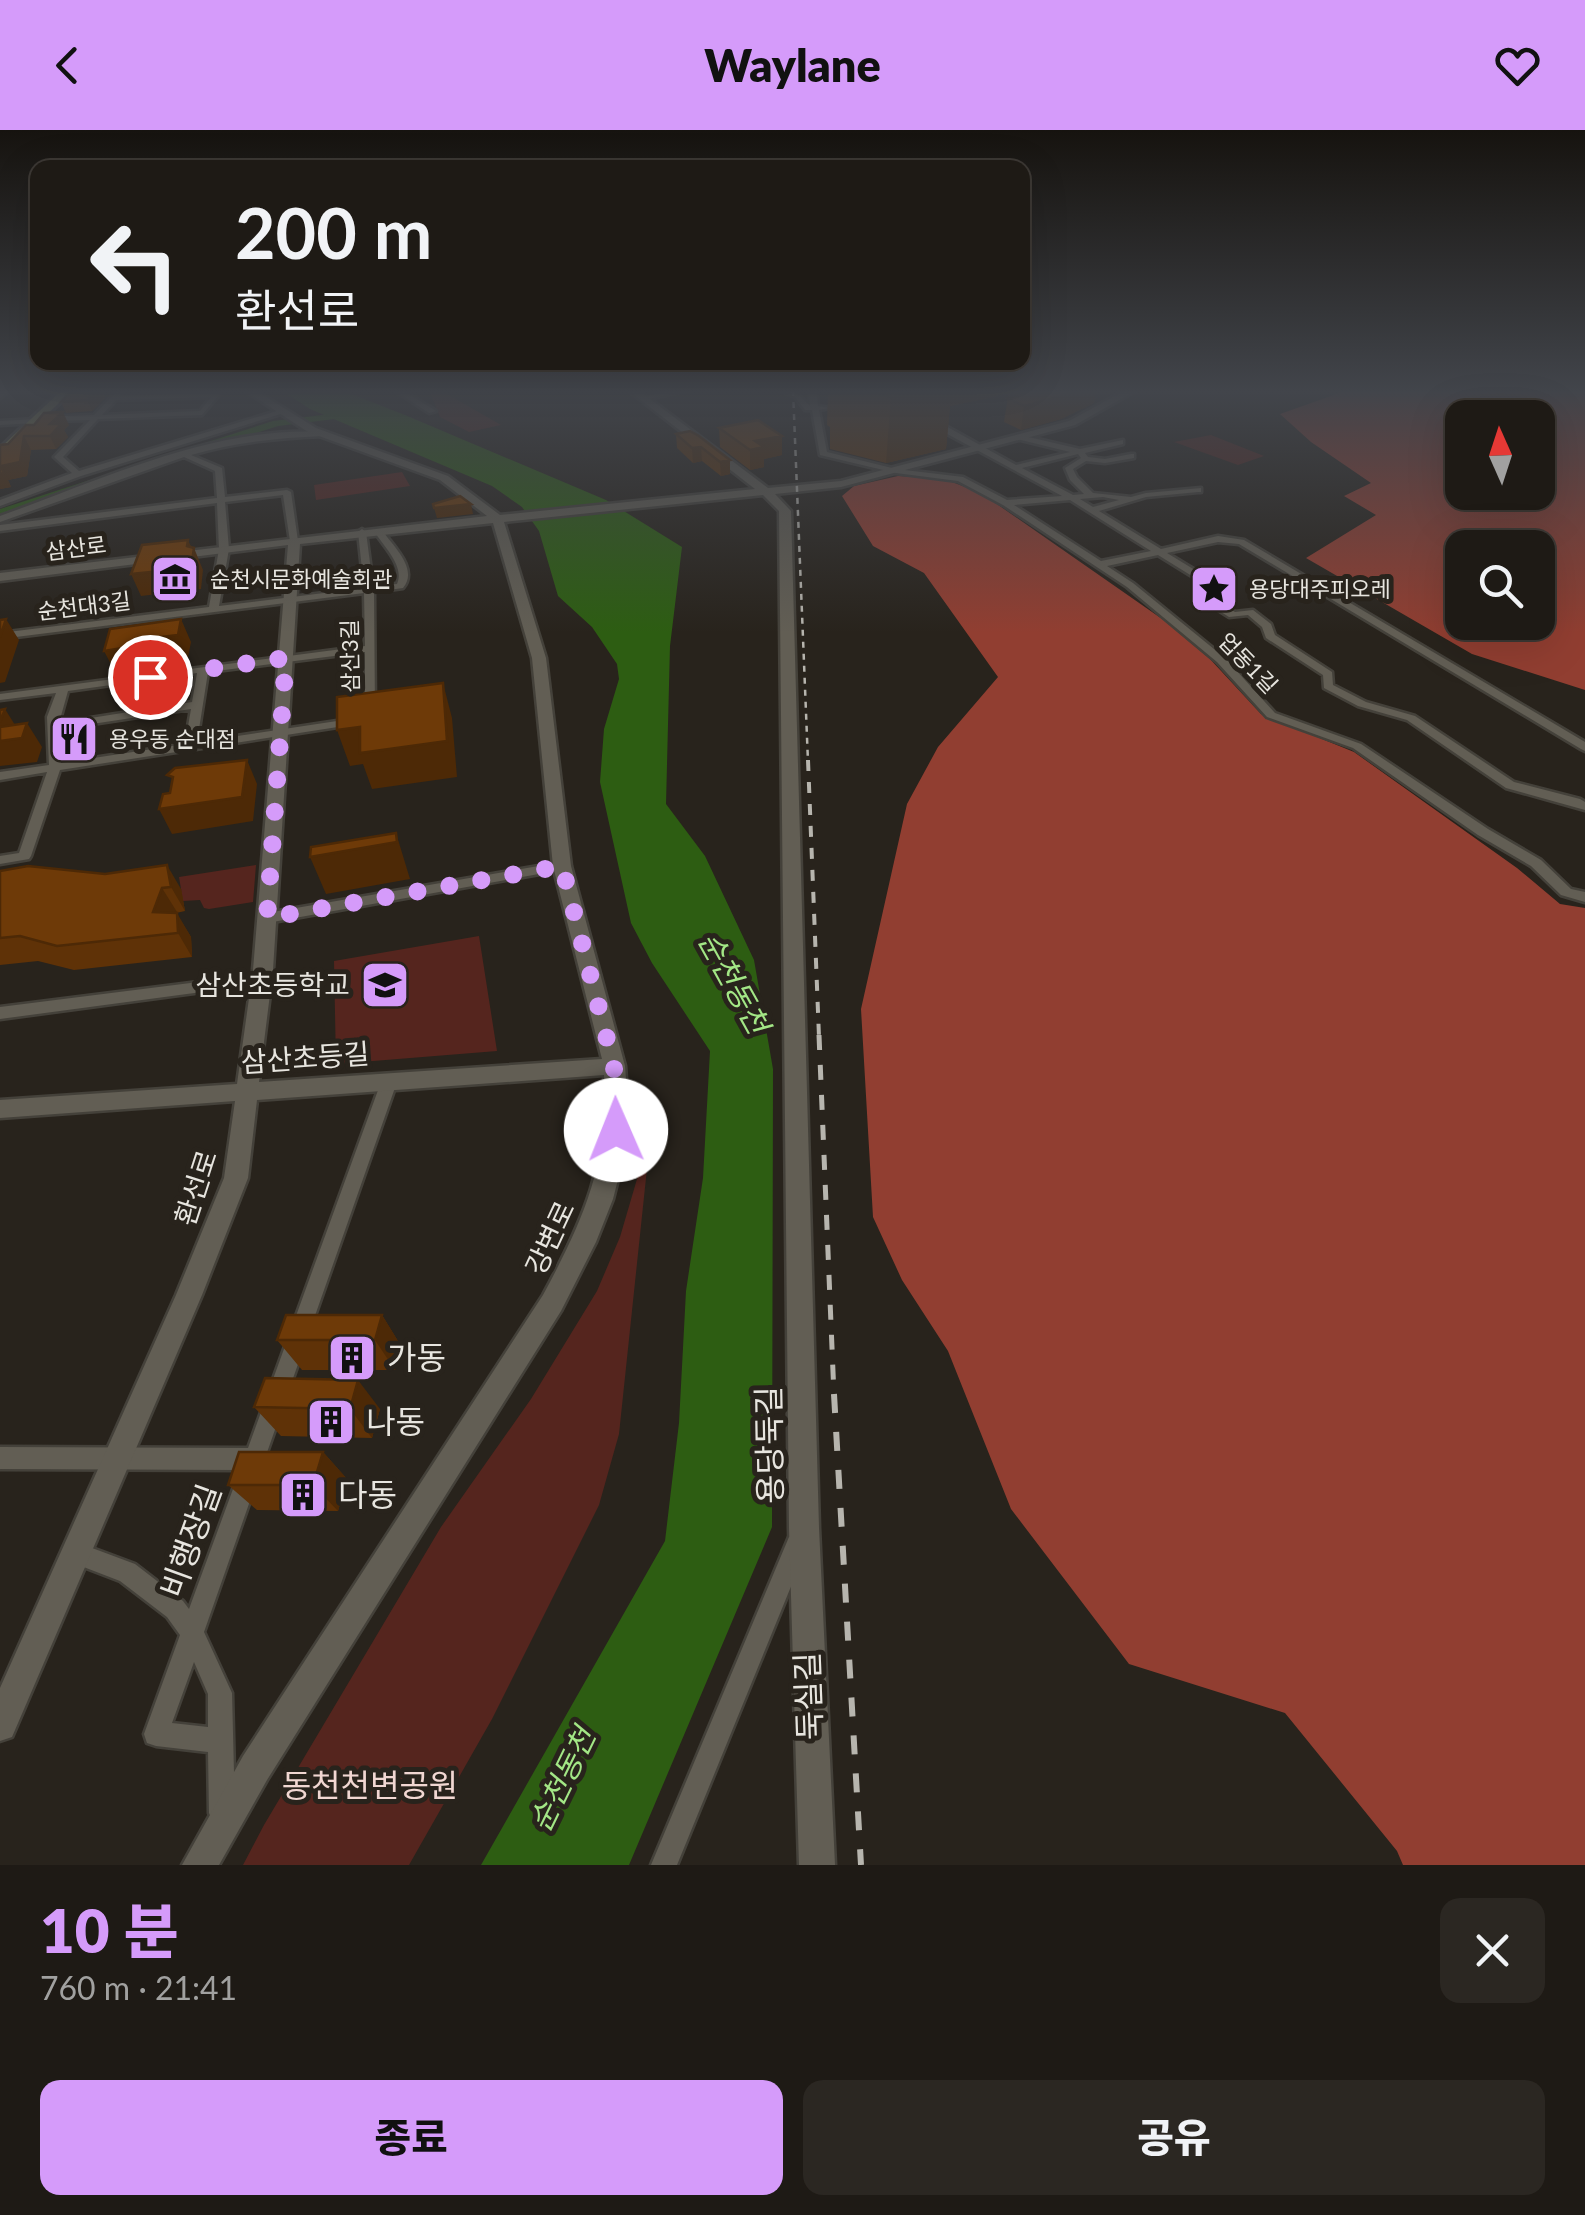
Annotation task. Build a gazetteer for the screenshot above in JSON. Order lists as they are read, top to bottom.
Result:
{
  "streets": {
    "main road": [
      "삼산로",
      "삼산초등길",
      "환선로",
      "강변로",
      "용당둑길",
      "둑실길"
    ],
    "street": [
      "순천대3길",
      "삼산3길",
      "업동1길",
      "비행장길"
    ]
  },
  "crossings": [
    ["삼산로", "삼산3길"],
    ["삼산로", "환선로"],
    ["삼산로", "강변로"],
    ["삼산로", "용당둑길"],
    ["순천대3길", "환선로"],
    ["삼산3길", "환선로"],
    ["삼산초등길", "환선로"],
    ["삼산초등길", "강변로"],
    ["삼산초등길", "비행장길"],
    ["용당둑길", "둑실길"]
  ],
  "water": ["순천동천"],
  "parks": ["동천천변공원"],
  "places": {
    "museum": ["순천시문화예술회관"],
    "place": ["용당대주피오레"],
    "restaurant": ["용우동 순대점"],
    "school or university": ["삼산초등학교"],
    "building": ["가동", "나동", "다동"]
  },
  "north": "top",
  "page": {
    "header": "Waylane",
    "turn": ["200 m", "환선로"],
    "heading": ["10 분", "760 m · 21:41"],
    "buttons": ["종료", "공유"]
  }
}
